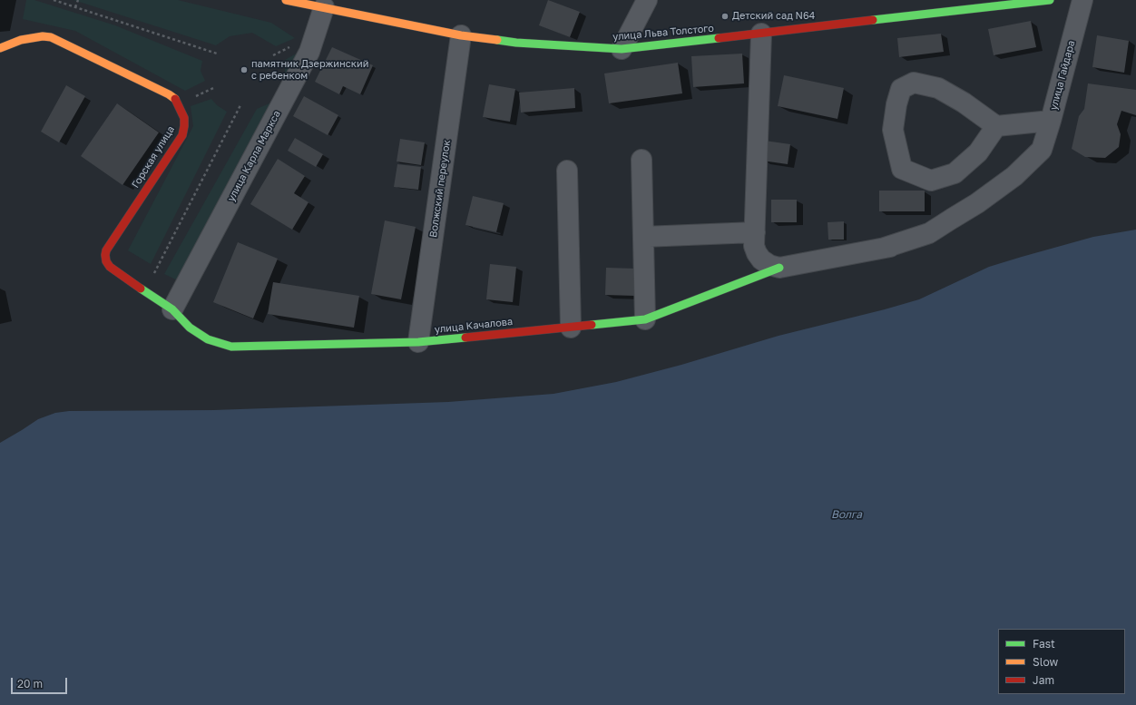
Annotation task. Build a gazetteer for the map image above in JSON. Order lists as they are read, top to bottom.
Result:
{
  "streets": {
    "street": [
      "улица Льва Толстого",
      "улица Гайдара",
      "улица Карла Маркса",
      "Горская улица",
      "Волжский переулок",
      "улица Качалова"
    ]
  },
  "crossings": [
    ["улица Льва Толстого", "улица Карла Маркса"],
    ["улица Льва Толстого", "Волжский переулок"],
    ["улица Гайдара", "улица Качалова"],
    ["улица Карла Маркса", "Горская улица"],
    ["улица Карла Маркса", "улица Качалова"],
    ["Горская улица", "улица Качалова"],
    ["Волжский переулок", "улица Качалова"]
  ],
  "water": ["Волга"],
  "places": ["Детский сад N64", "памятник Дзержинский с ребенком"],
  "legend": ["Fast", "Slow", "Jam"],
  "scale_bar": "20 m"
}
